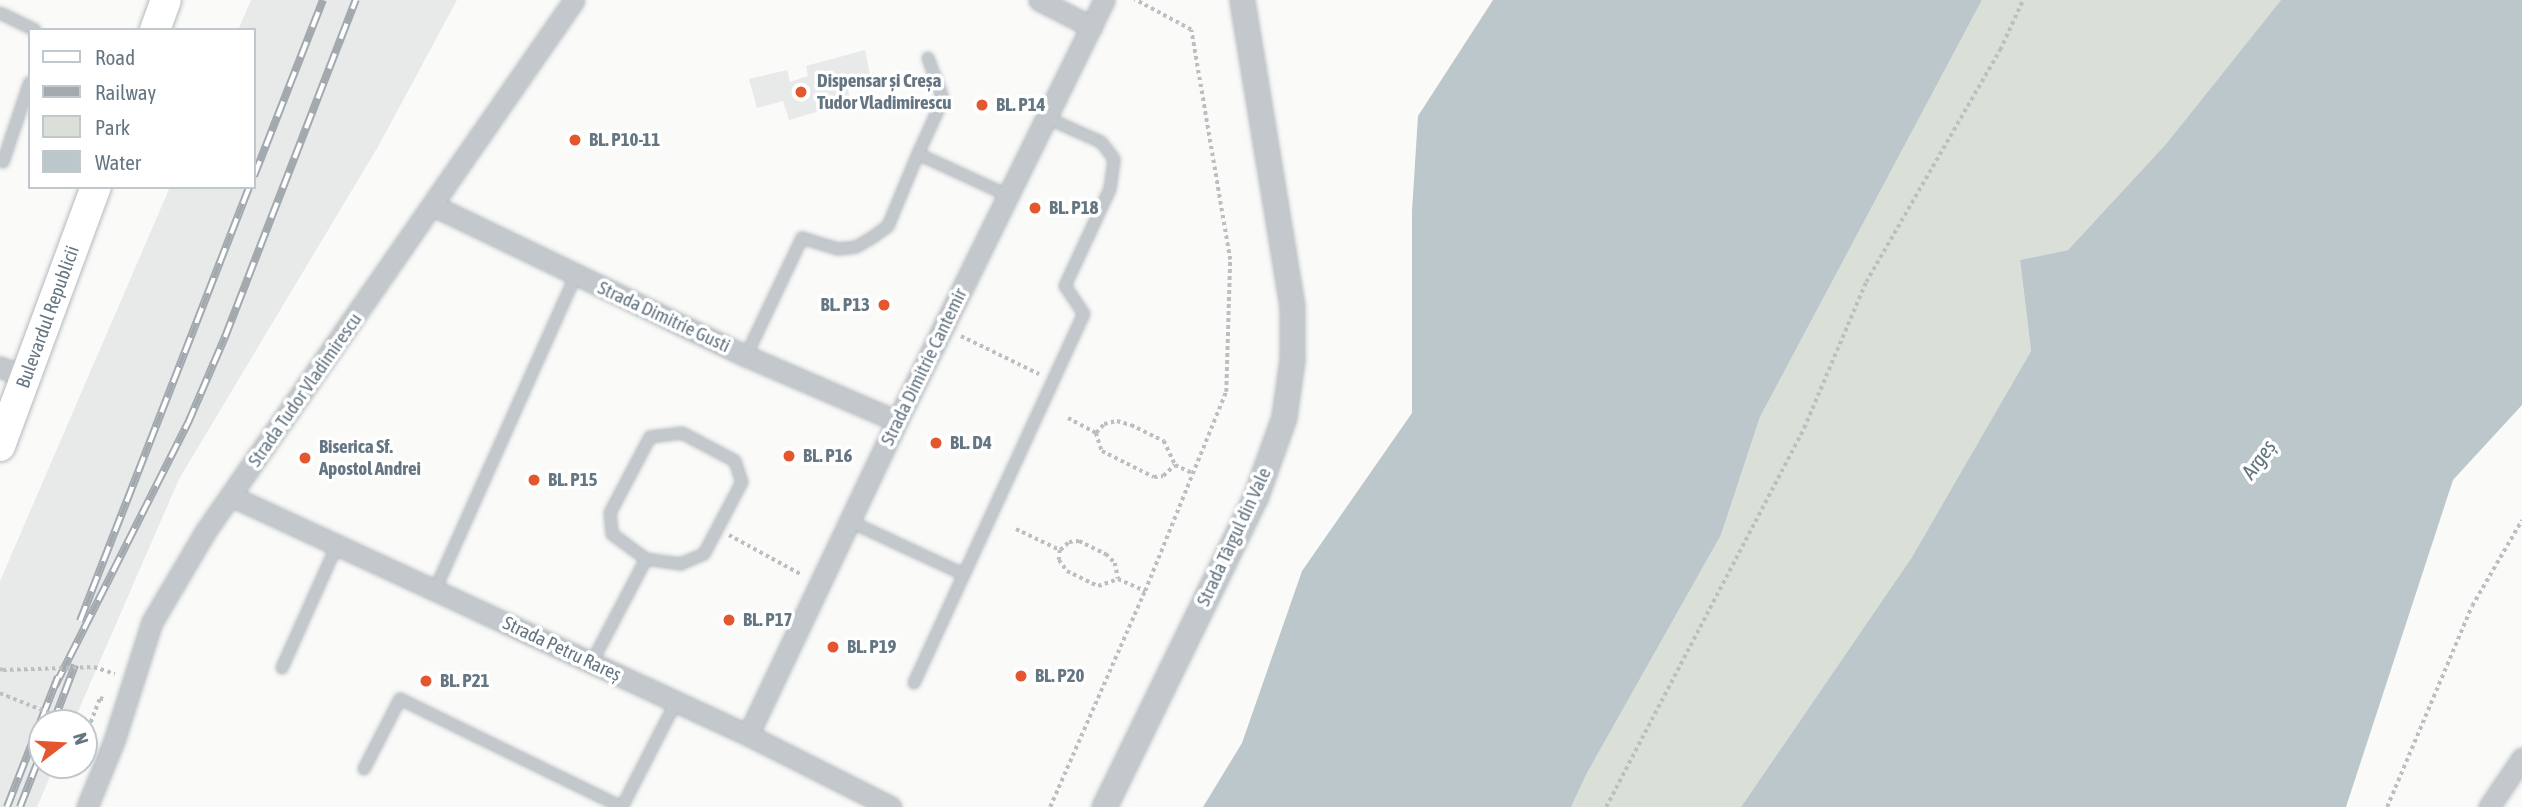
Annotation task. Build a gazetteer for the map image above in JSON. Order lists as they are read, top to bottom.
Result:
{
  "streets": {
    "main road": ["Bulevardul Republicii"],
    "street": [
      "Strada Dimitrie Gusti",
      "Strada Dimitrie Cantemir",
      "Strada Tudor Vladimirescu",
      "Strada Târgul din Vale",
      "Strada Petru Rareș"
    ]
  },
  "crossings": [
    ["Strada Dimitrie Gusti", "Strada Dimitrie Cantemir"],
    ["Strada Dimitrie Gusti", "Strada Tudor Vladimirescu"],
    ["Strada Dimitrie Cantemir", "Strada Petru Rareș"],
    ["Strada Tudor Vladimirescu", "Strada Petru Rareș"]
  ],
  "water": ["Argeș"],
  "places": [
    "Dispensar și Creșa Tudor Vladimirescu",
    "BL. P14",
    "BL. P10-11",
    "BL. P18",
    "BL. P13",
    "BL. D4",
    "BL. P16",
    "Biserica Sf. Apostol Andrei",
    "BL. P15",
    "BL. P17",
    "BL. P19",
    "BL. P20",
    "BL. P21"
  ],
  "legend": [
    "Road",
    "Railway",
    "Park",
    "Water"
  ],
  "north": "right"
}
